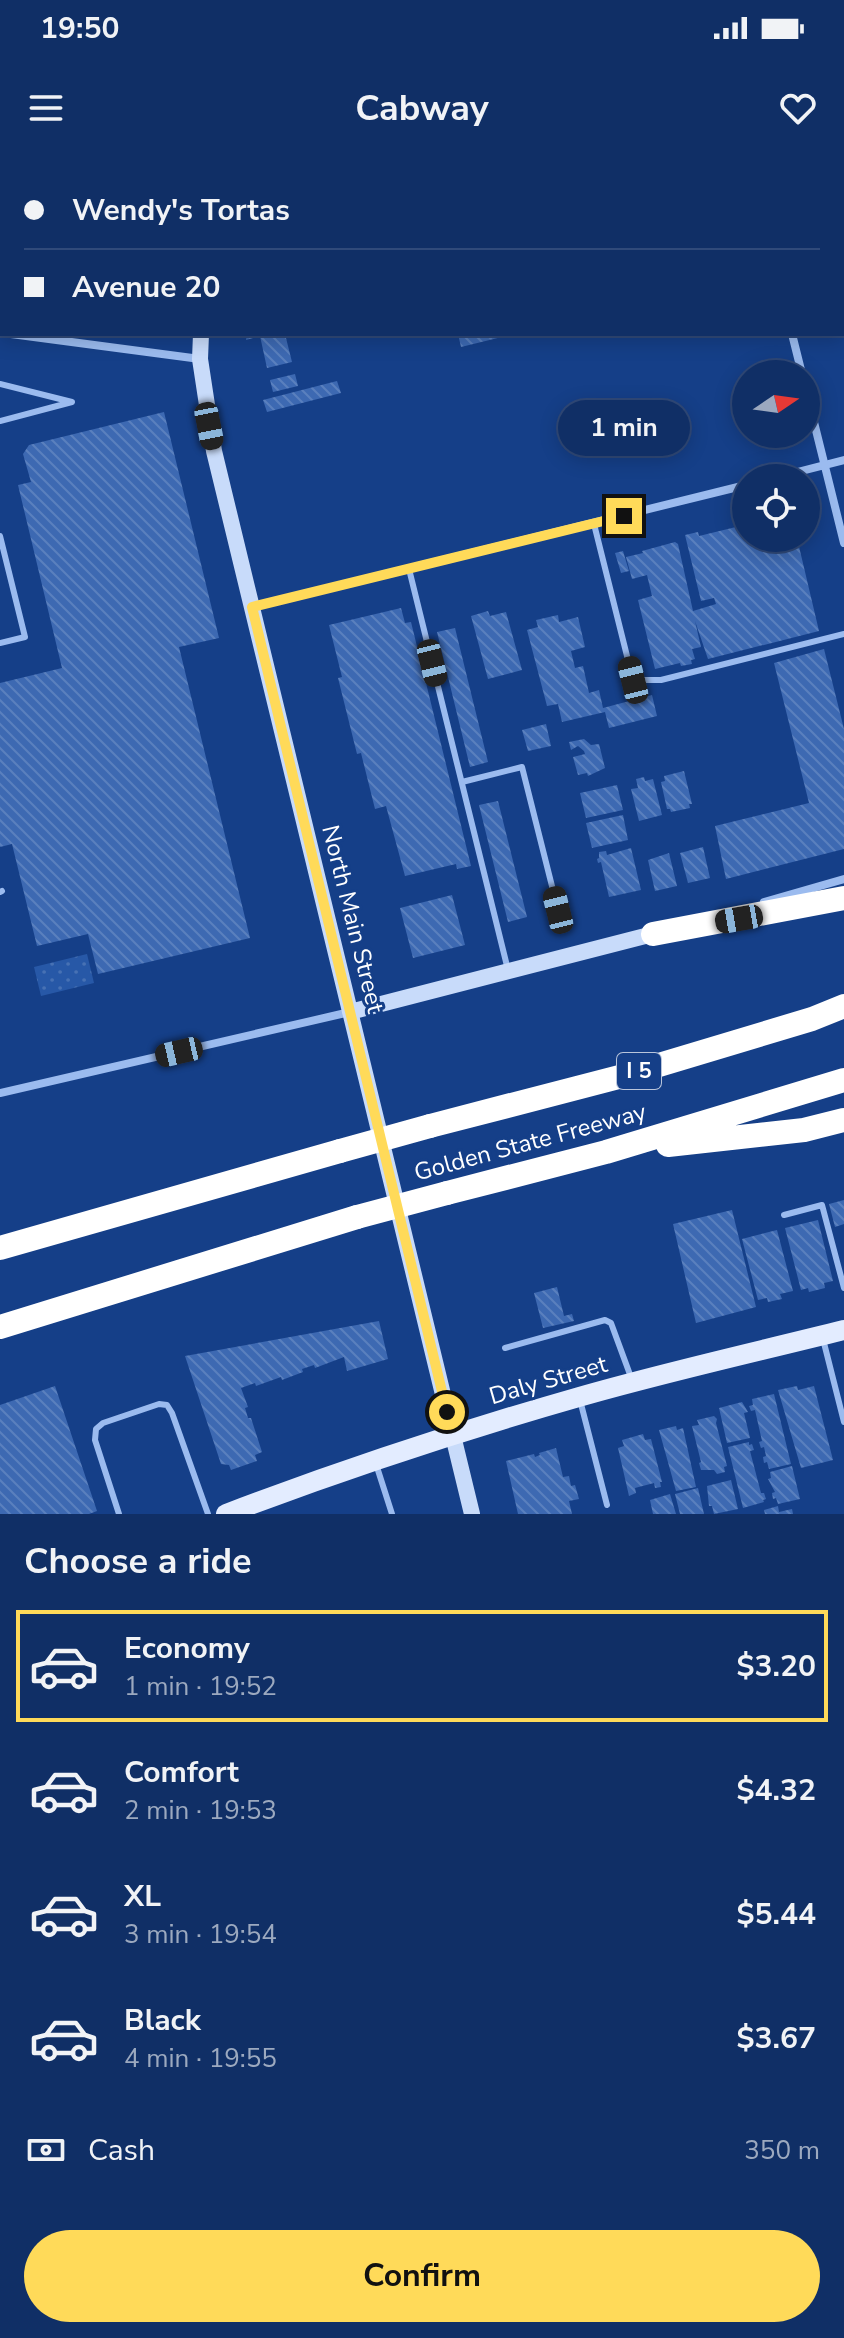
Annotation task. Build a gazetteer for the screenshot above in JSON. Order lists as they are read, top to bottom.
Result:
{
  "streets": {
    "highway": ["I 5", "Golden State Freeway"],
    "main road": ["North Main Street", "Daly Street"]
  },
  "crossings": [
    ["North Main Street", "Daly Street"]
  ],
  "north": "right",
  "page": {
    "status": "19:50",
    "header": "Cabway",
    "banner": ["Wendy's Tortas", "Avenue 20"],
    "bubble": "1 min",
    "heading": "Choose a ride",
    "list": [
      {
        "name": "Economy",
        "note": "1 min · 19:52",
        "value": "$3.20"
      },
      {
        "name": "Comfort",
        "note": "2 min · 19:53",
        "value": "$4.32"
      },
      {
        "name": "XL",
        "note": "3 min · 19:54",
        "value": "$5.44"
      },
      {
        "name": "Black",
        "note": "4 min · 19:55",
        "value": "$3.67"
      }
    ],
    "pay": ["Cash", "350 m"],
    "buttons": "Confirm"
  }
}
